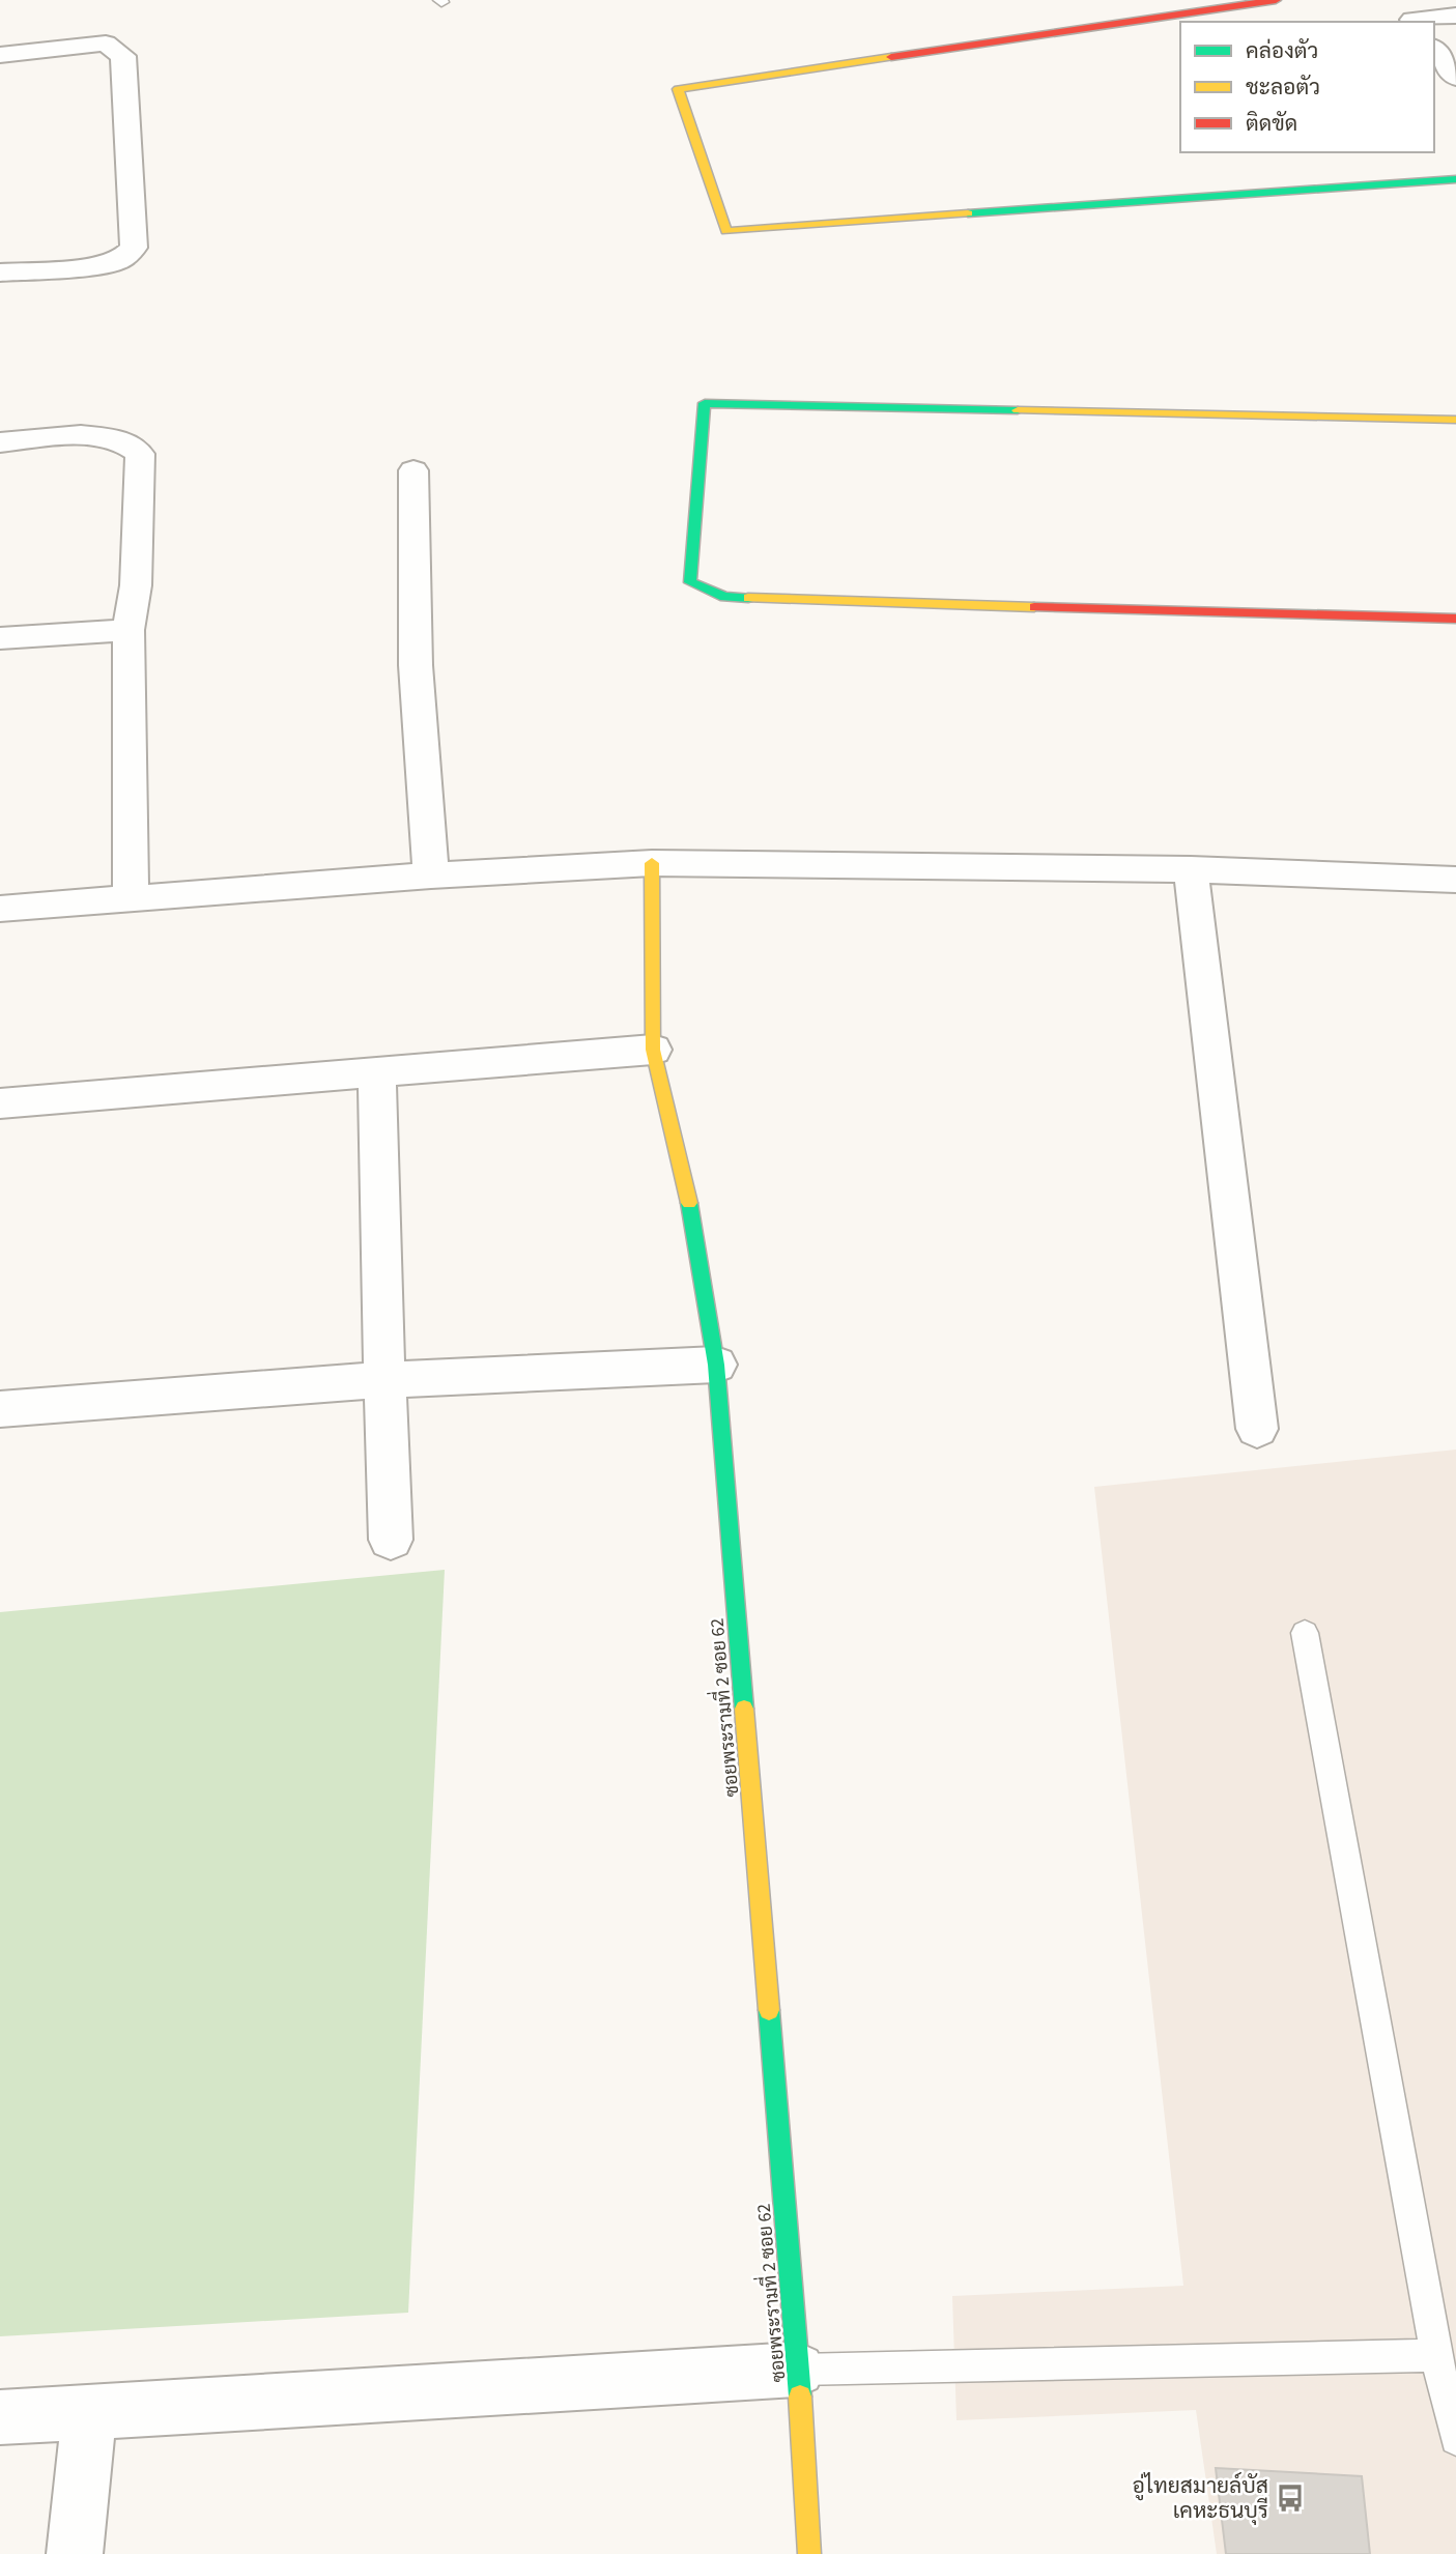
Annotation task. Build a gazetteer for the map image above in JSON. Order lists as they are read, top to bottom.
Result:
{
  "streets": {
    "street": ["ซอยพระรามที่ 2 ซอย 62"]
  },
  "places": {
    "bus stop": ["อู่ไทยสมายล์บัส เคหะธนบุรี"]
  },
  "legend": ["คล่องตัว", "ชะลอตัว", "ติดขัด"]
}
